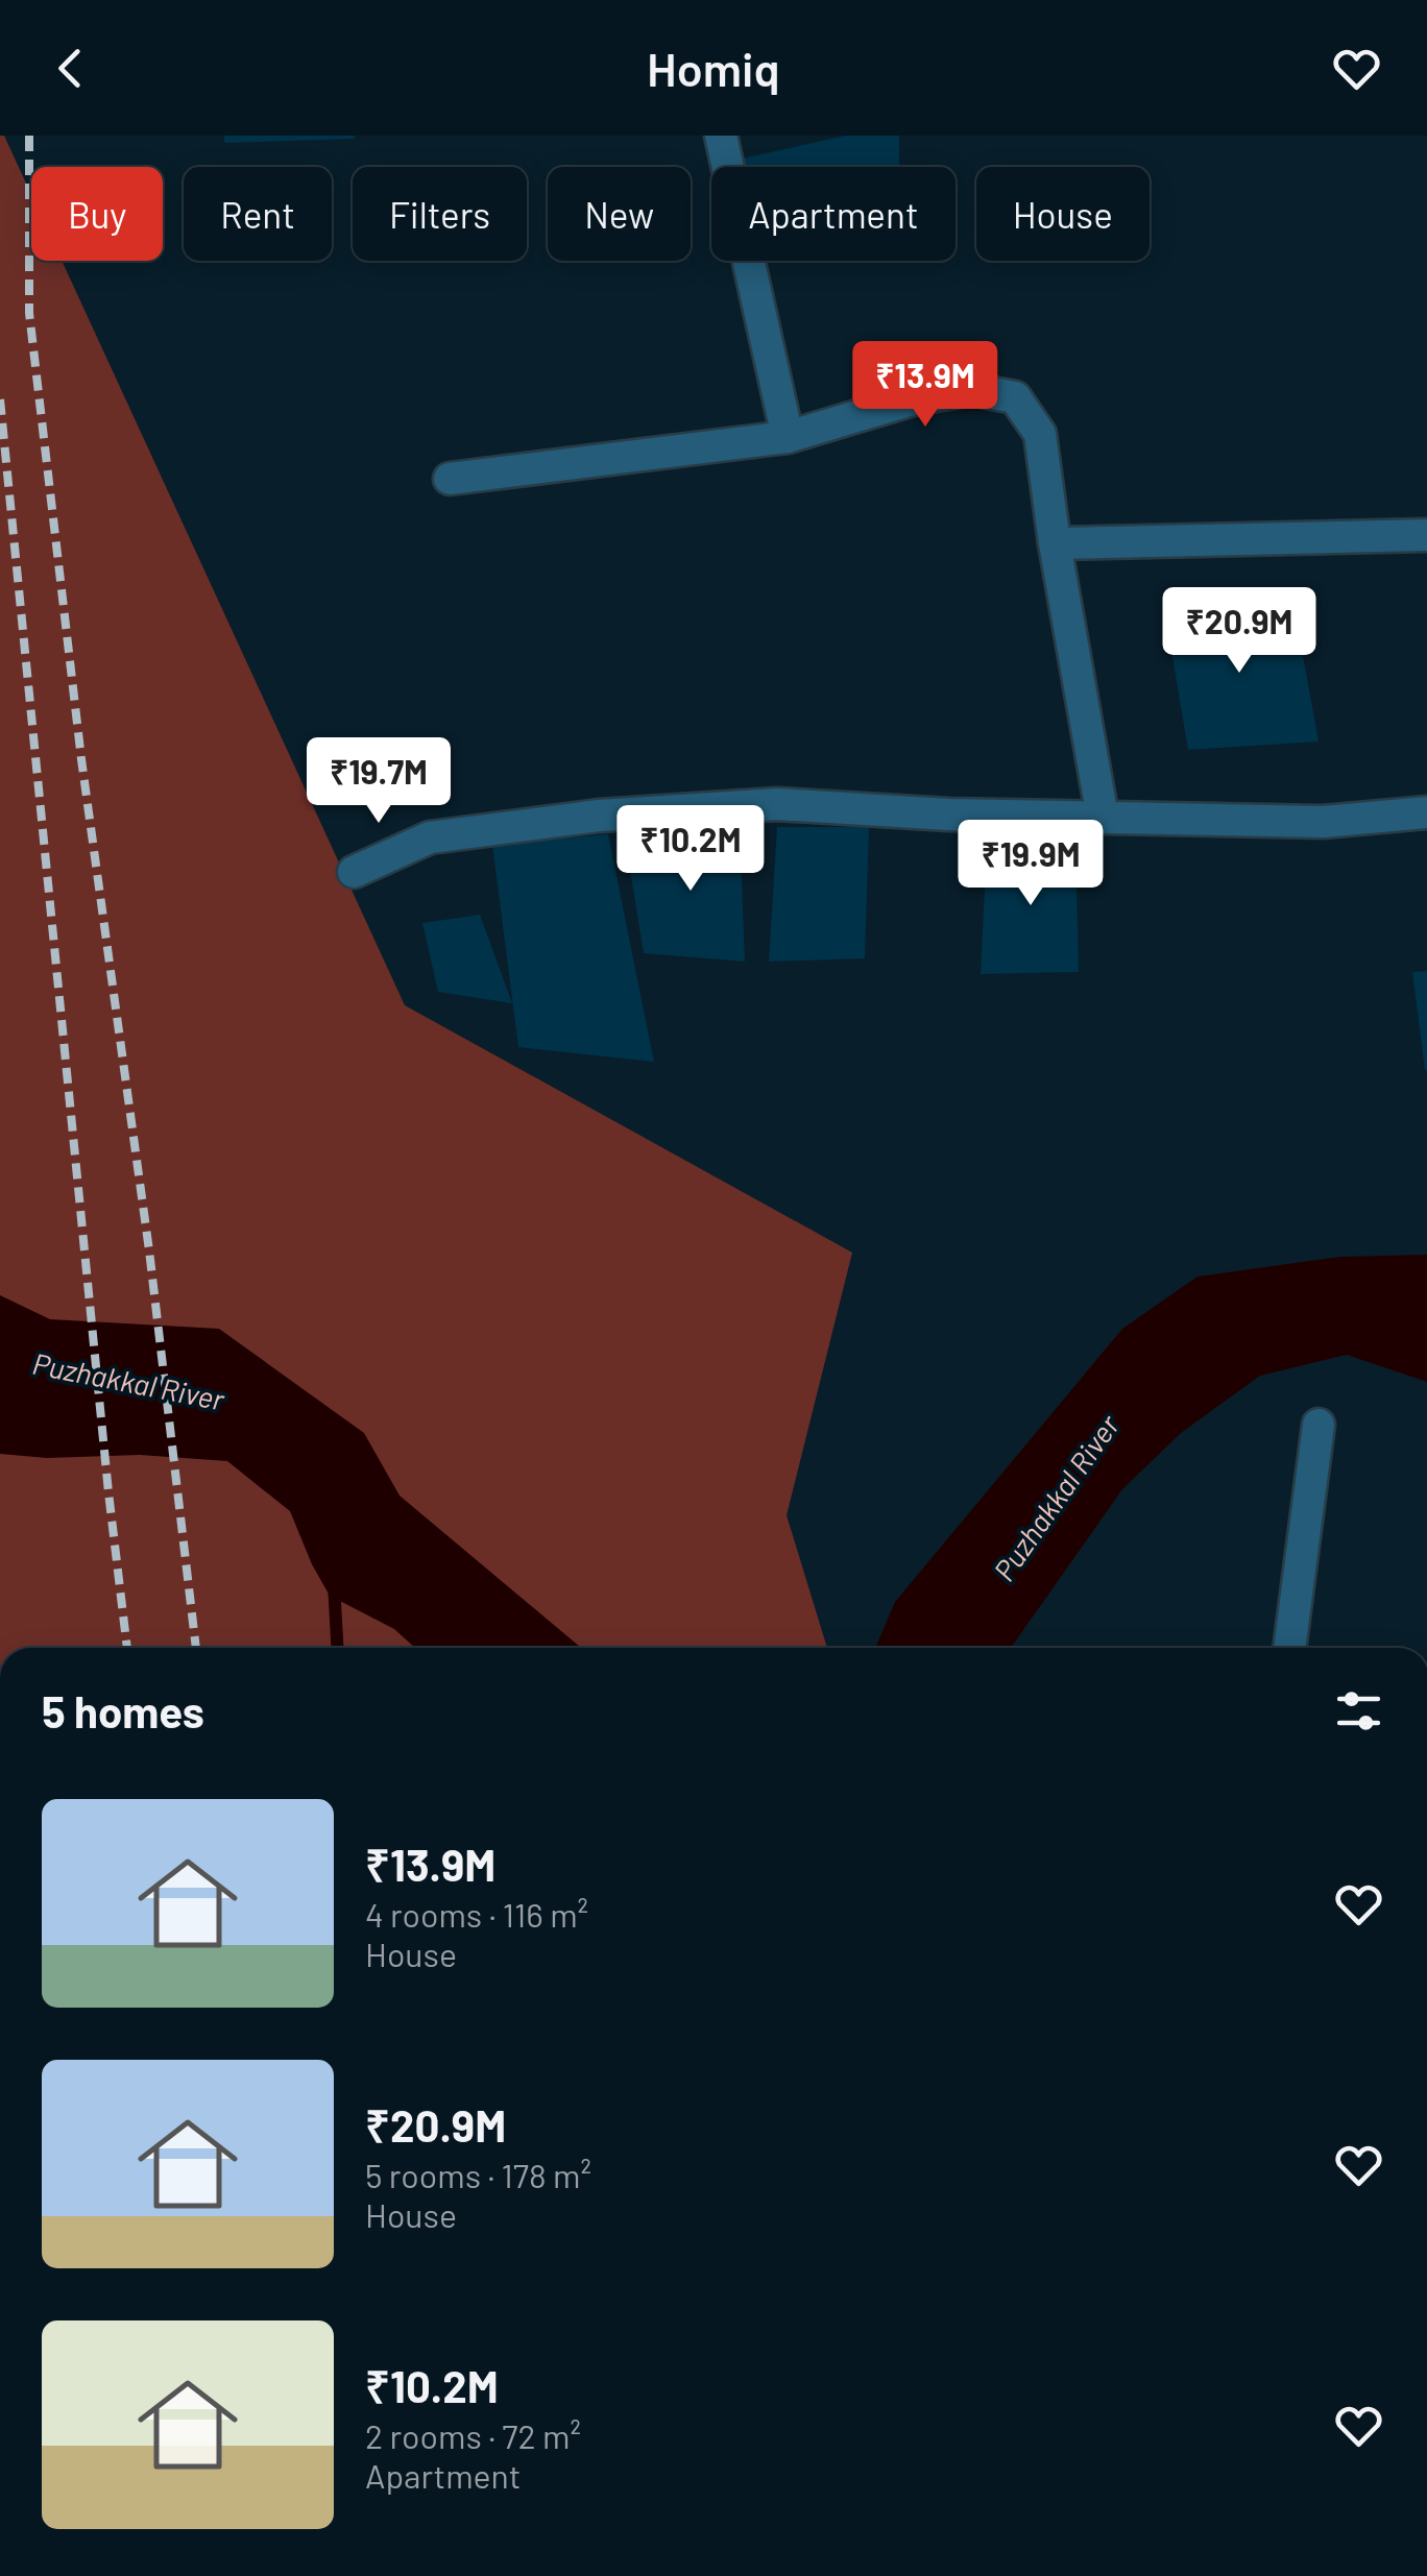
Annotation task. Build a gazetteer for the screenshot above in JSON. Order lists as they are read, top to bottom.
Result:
{
  "water": ["Puzhakkal River"],
  "page": {
    "header": "Homiq",
    "chip": [
      "Buy",
      "Rent",
      "Filters",
      "New",
      "Apartment",
      "House"
    ],
    "price": [
      "₹13.9M",
      "₹20.9M",
      "₹19.7M",
      "₹10.2M",
      "₹19.9M"
    ],
    "heading": "5 homes",
    "list": [
      {
        "name": "₹13.9M",
        "note": "4 rooms · 116 m² · House"
      },
      {
        "name": "₹20.9M",
        "note": "5 rooms · 178 m² · House"
      },
      {
        "name": "₹10.2M",
        "note": "2 rooms · 72 m² · Apartment"
      }
    ]
  }
}
